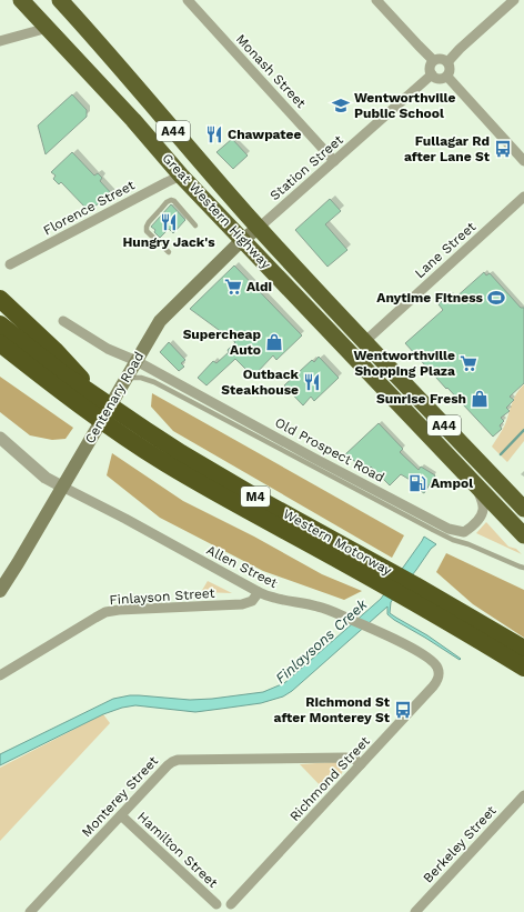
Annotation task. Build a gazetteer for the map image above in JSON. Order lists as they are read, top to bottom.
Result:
{
  "streets": {
    "highway": [
      "A44",
      "Great Western Highway",
      "M4",
      "Western Motorway"
    ],
    "main road": ["Centenary Road"],
    "street": [
      "Monash Street",
      "Station Street",
      "Florence Street",
      "Lane Street",
      "Old Prospect Road",
      "Allen Street",
      "Finlayson Street",
      "Richmond Street",
      "Monterey Street",
      "Berkeley Street",
      "Hamilton Street"
    ]
  },
  "crossings": [
    ["Monash Street", "Station Street"],
    ["Station Street", "Great Western Highway"],
    ["Station Street", "Centenary Road"],
    ["Florence Street", "Great Western Highway"],
    ["Great Western Highway", "Lane Street"],
    ["Great Western Highway", "Centenary Road"],
    ["Great Western Highway", "Old Prospect Road"],
    ["Centenary Road", "Old Prospect Road"],
    ["Centenary Road", "Allen Street"],
    ["Allen Street", "Finlayson Street"],
    ["Allen Street", "Richmond Street"],
    ["Richmond Street", "Monterey Street"],
    ["Monterey Street", "Hamilton Street"]
  ],
  "water": ["Finlaysons Creek"],
  "places": {
    "school or university": ["Wentworthville Public School"],
    "restaurant": ["Chawpatee", "Hungry Jack's", "Outback Steakhouse"],
    "bus stop": ["Fullagar Rd after Lane St", "Richmond St after Monterey St"],
    "supermarket": ["Aldi", "Wentworthville Shopping Plaza"],
    "sports": ["Anytime Fitness"],
    "shop": ["Supercheap Auto", "Sunrise Fresh"],
    "fuel station": ["Ampol"]
  }
}
